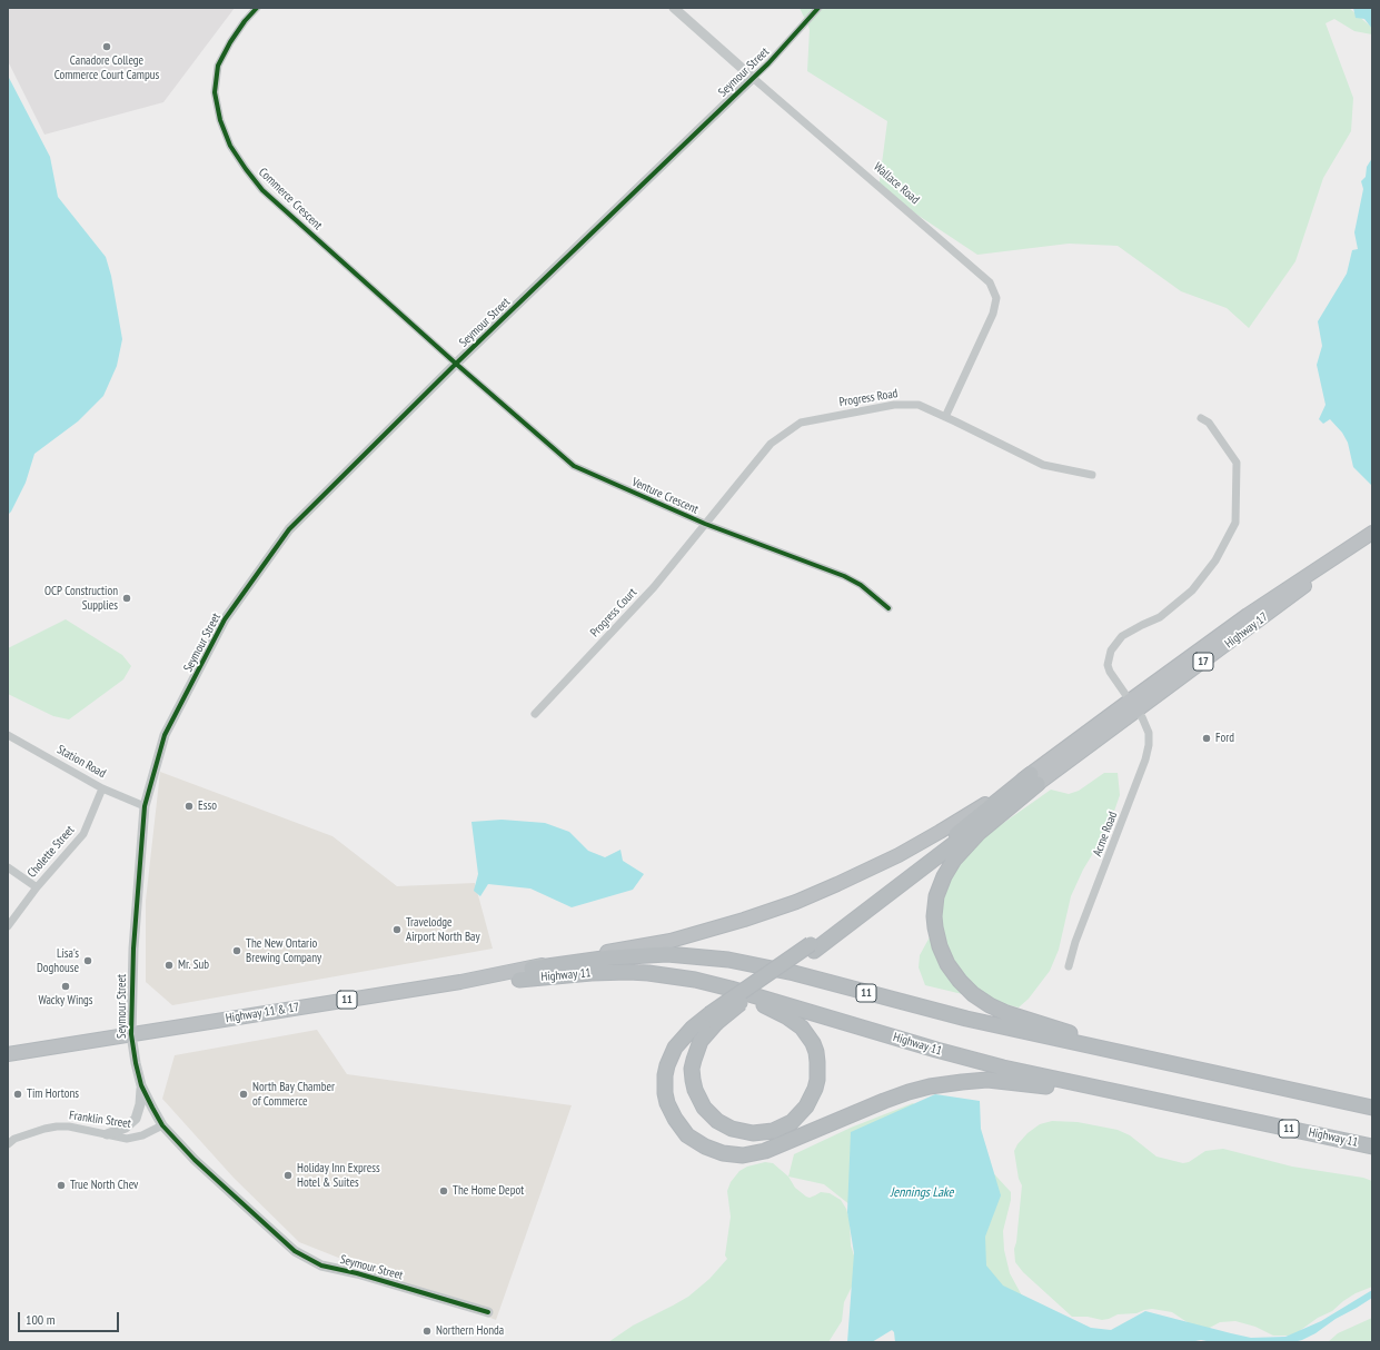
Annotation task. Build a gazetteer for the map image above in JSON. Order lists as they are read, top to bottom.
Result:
{
  "streets": {
    "highway": [
      "Highway 17",
      "17",
      "Highway 11",
      "11",
      "Highway 11 & 17"
    ],
    "street": [
      "Seymour Street",
      "Wallace Road",
      "Commerce Crescent",
      "Progress Road",
      "Venture Crescent",
      "Progress Court",
      "Station Road",
      "Acme Road",
      "Cholette Street",
      "Franklin Street"
    ]
  },
  "crossings": [
    ["Seymour Street", "Wallace Road"],
    ["Seymour Street", "Commerce Crescent"],
    ["Seymour Street", "Venture Crescent"],
    ["Seymour Street", "Station Road"],
    ["Seymour Street", "Highway 11 & 17"],
    ["Seymour Street", "Franklin Street"],
    ["Wallace Road", "Progress Road"],
    ["Commerce Crescent", "Venture Crescent"],
    ["Progress Road", "Venture Crescent"],
    ["Progress Road", "Progress Court"],
    ["Venture Crescent", "Progress Court"],
    ["Highway 17", "Acme Road"],
    ["Highway 17", "Highway 11"],
    ["Highway 17", "Highway 11 & 17"],
    ["Station Road", "Cholette Street"],
    ["Highway 11", "Highway 11 & 17"]
  ],
  "water": ["Jennings Lake"],
  "places": [
    "Canadore College Commerce Court Campus",
    "OCP Construction Supplies",
    "Ford",
    "Esso",
    "Travelodge Airport North Bay",
    "The New Ontario Brewing Company",
    "Lisa's Doghouse",
    "Mr. Sub",
    "Wacky Wings",
    "Tim Hortons",
    "North Bay Chamber of Commerce",
    "Holiday Inn Express Hotel & Suites",
    "True North Chev",
    "The Home Depot",
    "Northern Honda"
  ],
  "scale_bar": "100 m"
}
